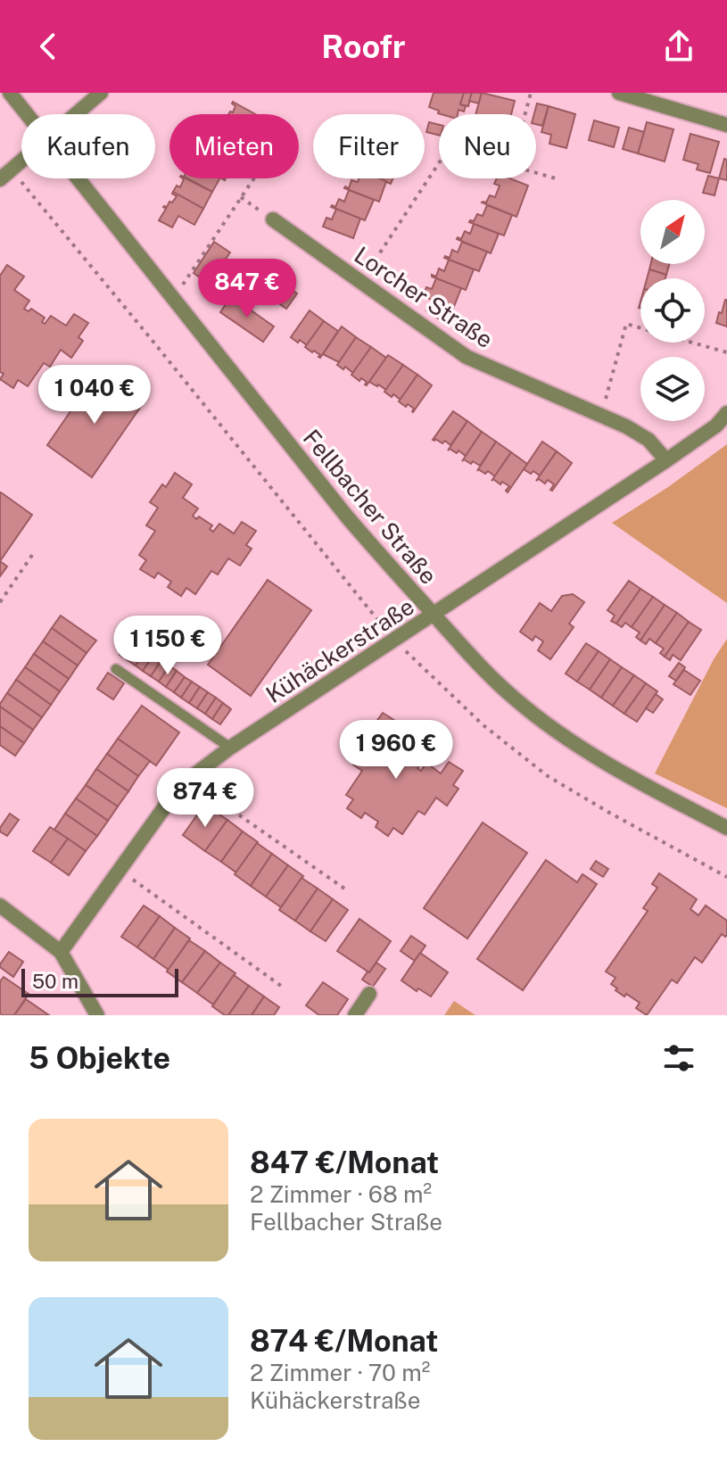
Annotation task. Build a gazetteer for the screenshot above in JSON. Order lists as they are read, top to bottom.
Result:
{
  "streets": {
    "street": ["Lorcher Straße", "Fellbacher Straße", "Kühäckerstraße"]
  },
  "crossings": [
    ["Lorcher Straße", "Kühäckerstraße"],
    ["Fellbacher Straße", "Kühäckerstraße"]
  ],
  "scale_bar": "50 m",
  "north": "top right",
  "page": {
    "header": "Roofr",
    "chip": [
      "Kaufen",
      "Mieten",
      "Filter",
      "Neu"
    ],
    "price": [
      "847 €",
      "1 040 €",
      "1 150 €",
      "1 960 €",
      "874 €"
    ],
    "scale": "50 m",
    "heading": "5 Objekte",
    "list": [
      {
        "name": "847 €/Monat",
        "note": "2 Zimmer · 68 m² · Fellbacher Straße"
      },
      {
        "name": "874 €/Monat",
        "note": "2 Zimmer · 70 m² · Kühäckerstraße"
      }
    ]
  }
}
